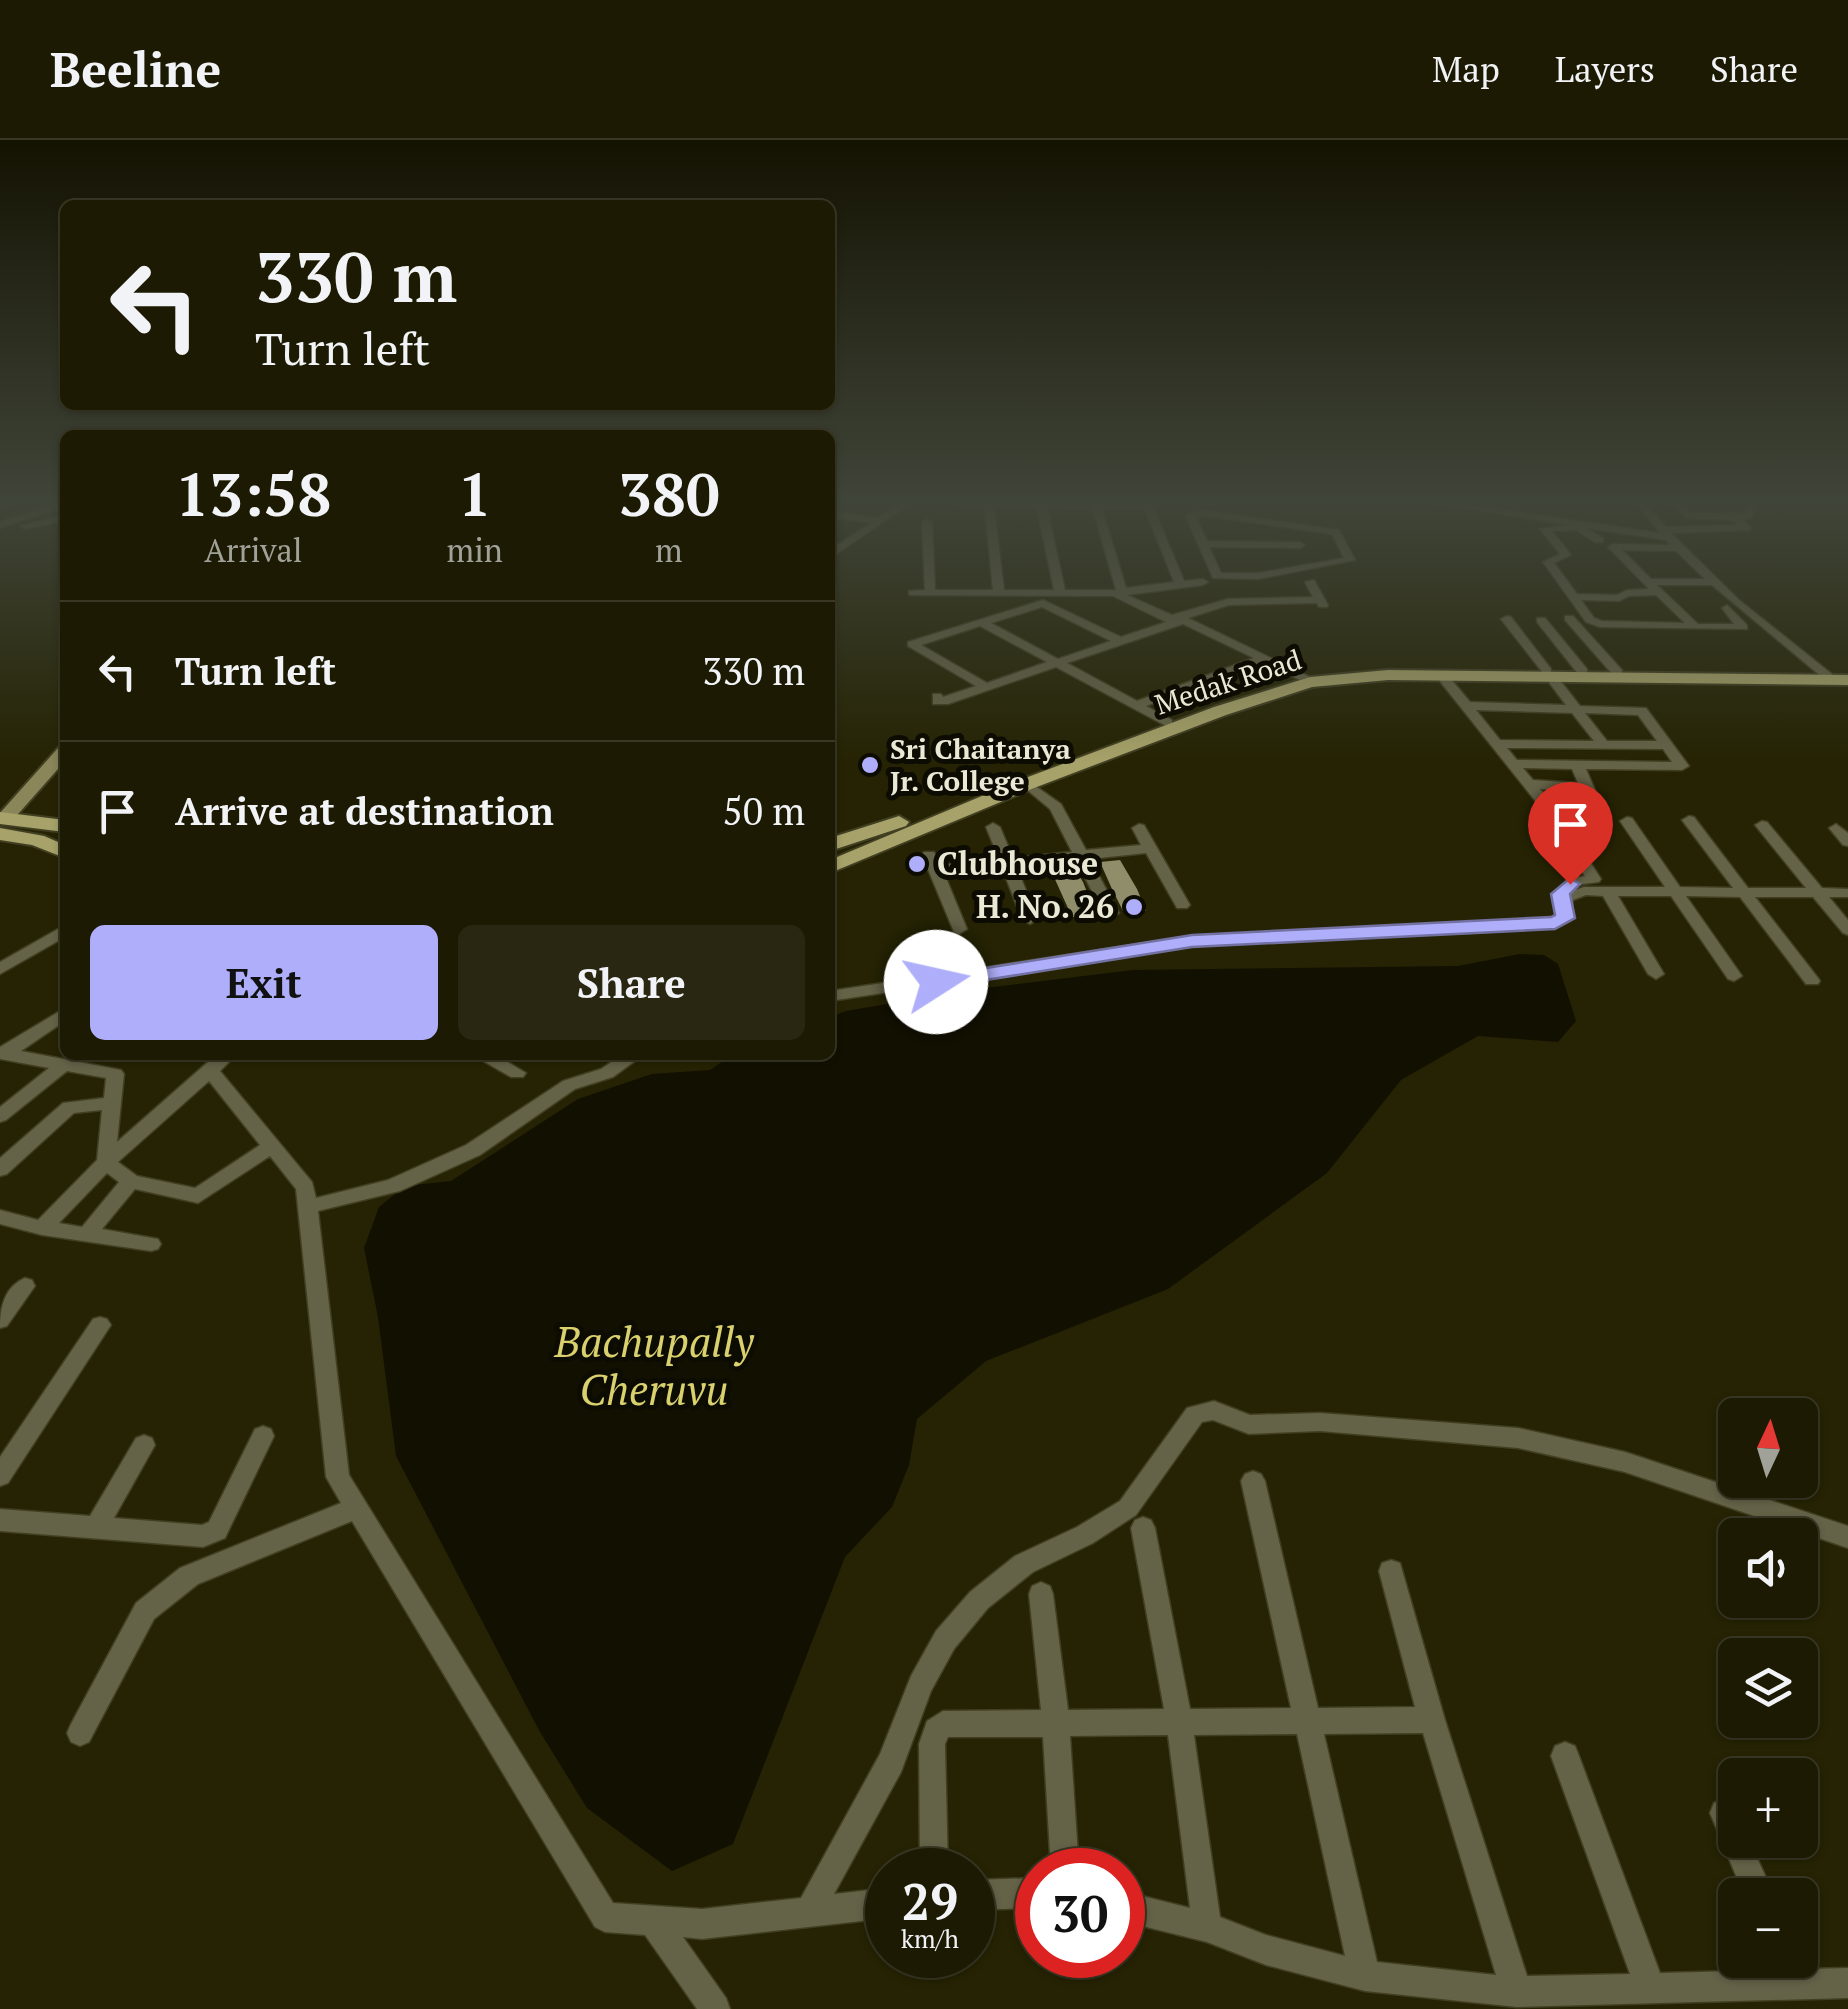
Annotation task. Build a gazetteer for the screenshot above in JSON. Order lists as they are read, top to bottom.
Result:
{
  "streets": {
    "main road": ["Medak Road"]
  },
  "water": ["Bachupally Cheruvu"],
  "places": ["Sri Chaitanya Jr. College", "Clubhouse", "H. No. 26"],
  "north": "top",
  "page": {
    "header": "Beeline",
    "nav": ["Map", "Layers", "Share"],
    "turn": ["330 m", "Turn left"],
    "eta": [
      "13:58",
      "Arrival",
      "1",
      "min",
      "380",
      "m"
    ],
    "list": [
      {
        "name": "Turn left",
        "value": "330 m"
      },
      {
        "name": "Arrive at destination",
        "value": "50 m"
      }
    ],
    "buttons": ["Exit", "Share"],
    "map_buttons": ["+", "−"],
    "speed": "29 km/h",
    "limit": "30"
  }
}
